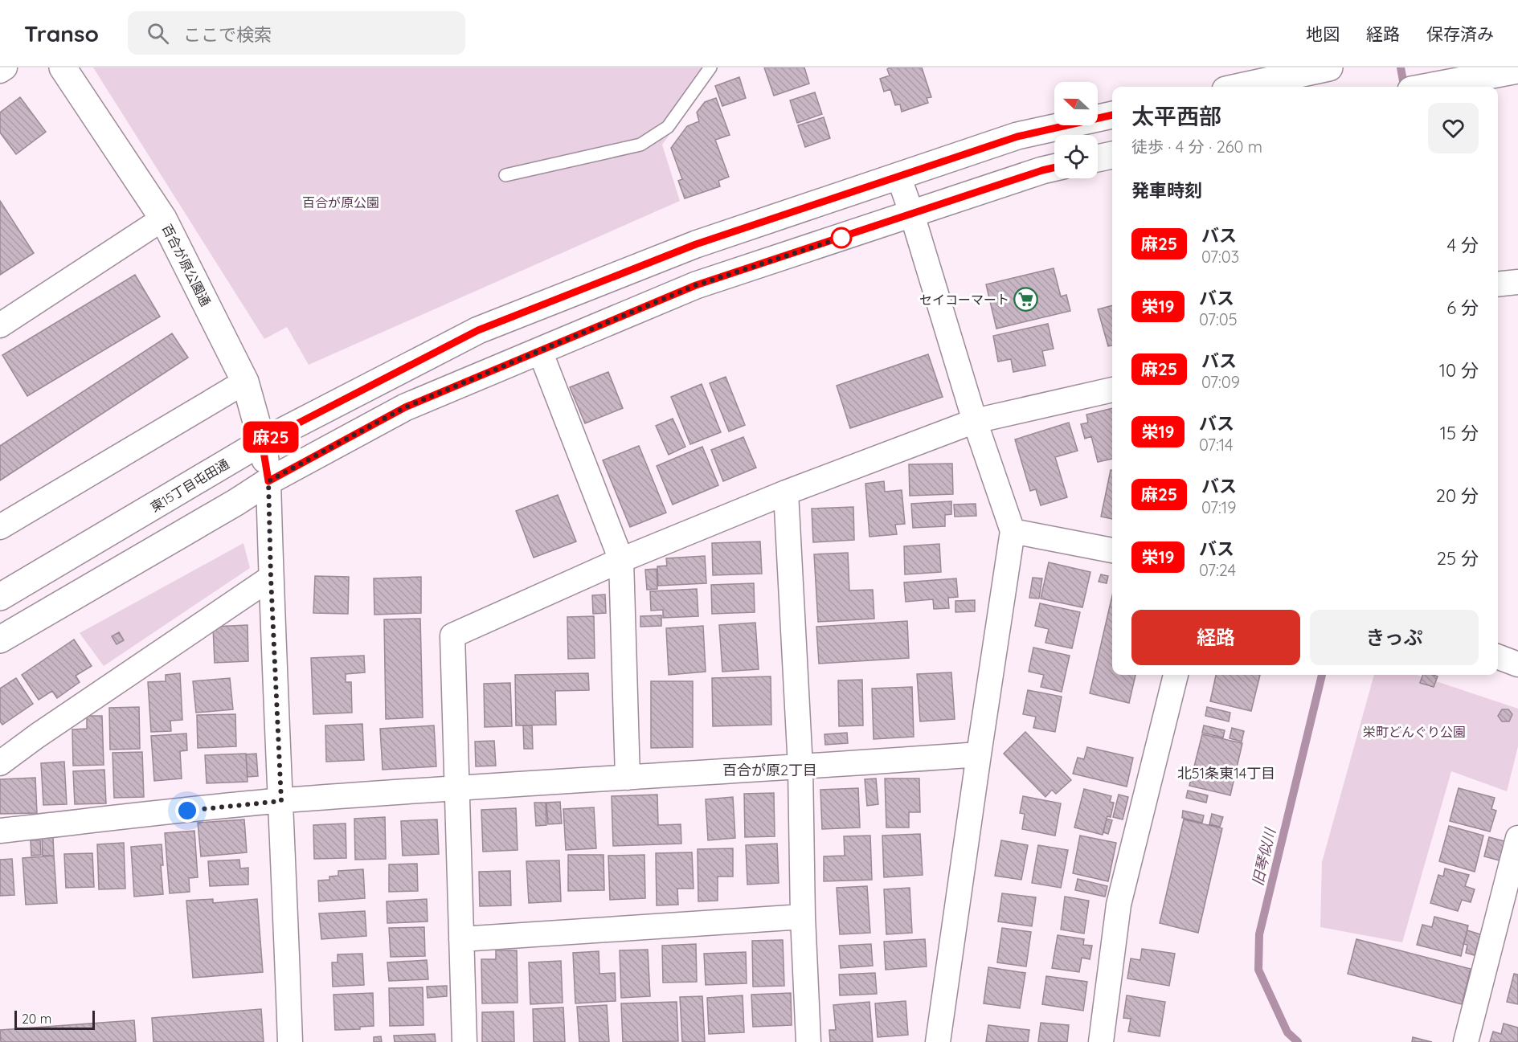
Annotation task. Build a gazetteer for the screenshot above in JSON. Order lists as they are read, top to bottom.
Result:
{
  "streets": {
    "street": ["百合が原公園通", "東15丁目屯田通"]
  },
  "crossings": [
    ["百合が原公園通", "東15丁目屯田通"]
  ],
  "districts": ["百合が原2丁目", "北51条東14丁目"],
  "water": ["旧琴似川"],
  "parks": ["百合が原公園", "栄町どんぐり公園"],
  "places": {
    "supermarket": ["セイコーマート"]
  },
  "lines": ["bus line 麻25"],
  "scale_bar": "20 m",
  "north": "left",
  "page": {
    "header": "Transo",
    "search": "ここで検索",
    "nav": ["地図", "経路", "保存済み"],
    "on_map": "麻25",
    "heading": [
      ["太平西部", "徒歩 · 4 分 · 260 m"],
      "発車時刻"
    ],
    "list": [
      {
        "mark": "麻25",
        "name": "バス",
        "note": "07:03",
        "value": "4 分"
      },
      {
        "mark": "栄19",
        "name": "バス",
        "note": "07:05",
        "value": "6 分"
      },
      {
        "mark": "麻25",
        "name": "バス",
        "note": "07:09",
        "value": "10 分"
      },
      {
        "mark": "栄19",
        "name": "バス",
        "note": "07:14",
        "value": "15 分"
      },
      {
        "mark": "麻25",
        "name": "バス",
        "note": "07:19",
        "value": "20 分"
      },
      {
        "mark": "栄19",
        "name": "バス",
        "note": "07:24",
        "value": "25 分"
      }
    ],
    "buttons": ["経路", "きっぷ"],
    "scale": "20 m"
  }
}
